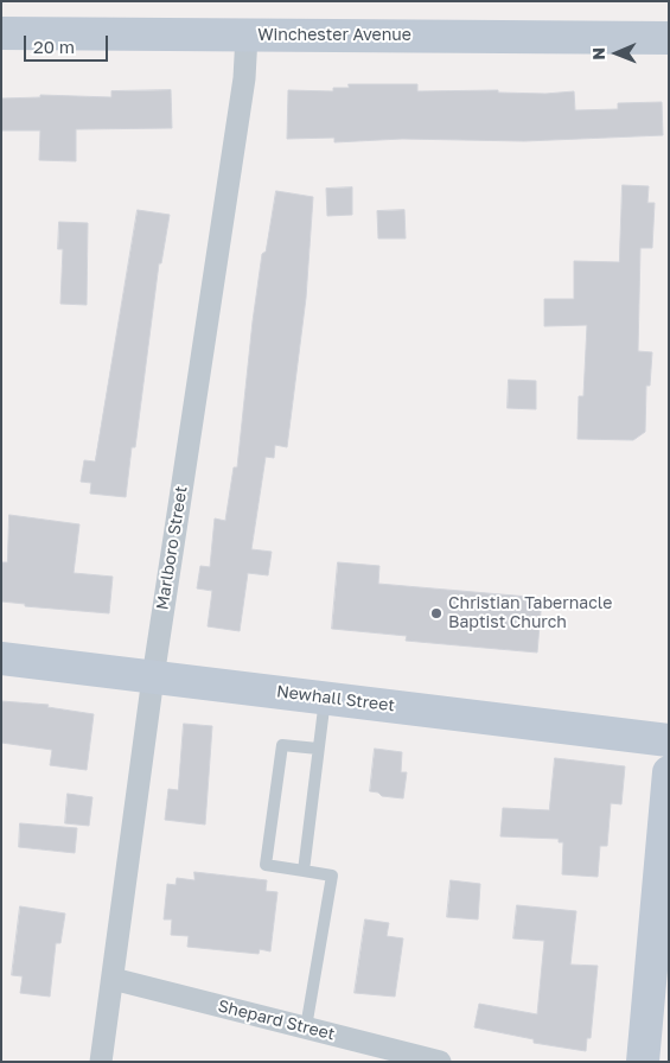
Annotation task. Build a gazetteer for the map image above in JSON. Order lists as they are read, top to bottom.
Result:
{
  "streets": {
    "street": [
      "Winchester Avenue",
      "Marlboro Street",
      "Newhall Street",
      "Shepard Street"
    ]
  },
  "crossings": [
    ["Winchester Avenue", "Marlboro Street"],
    ["Marlboro Street", "Newhall Street"],
    ["Marlboro Street", "Shepard Street"]
  ],
  "places": ["Christian Tabernacle Baptist Church"],
  "scale_bar": "20 m",
  "north": "left"
}
